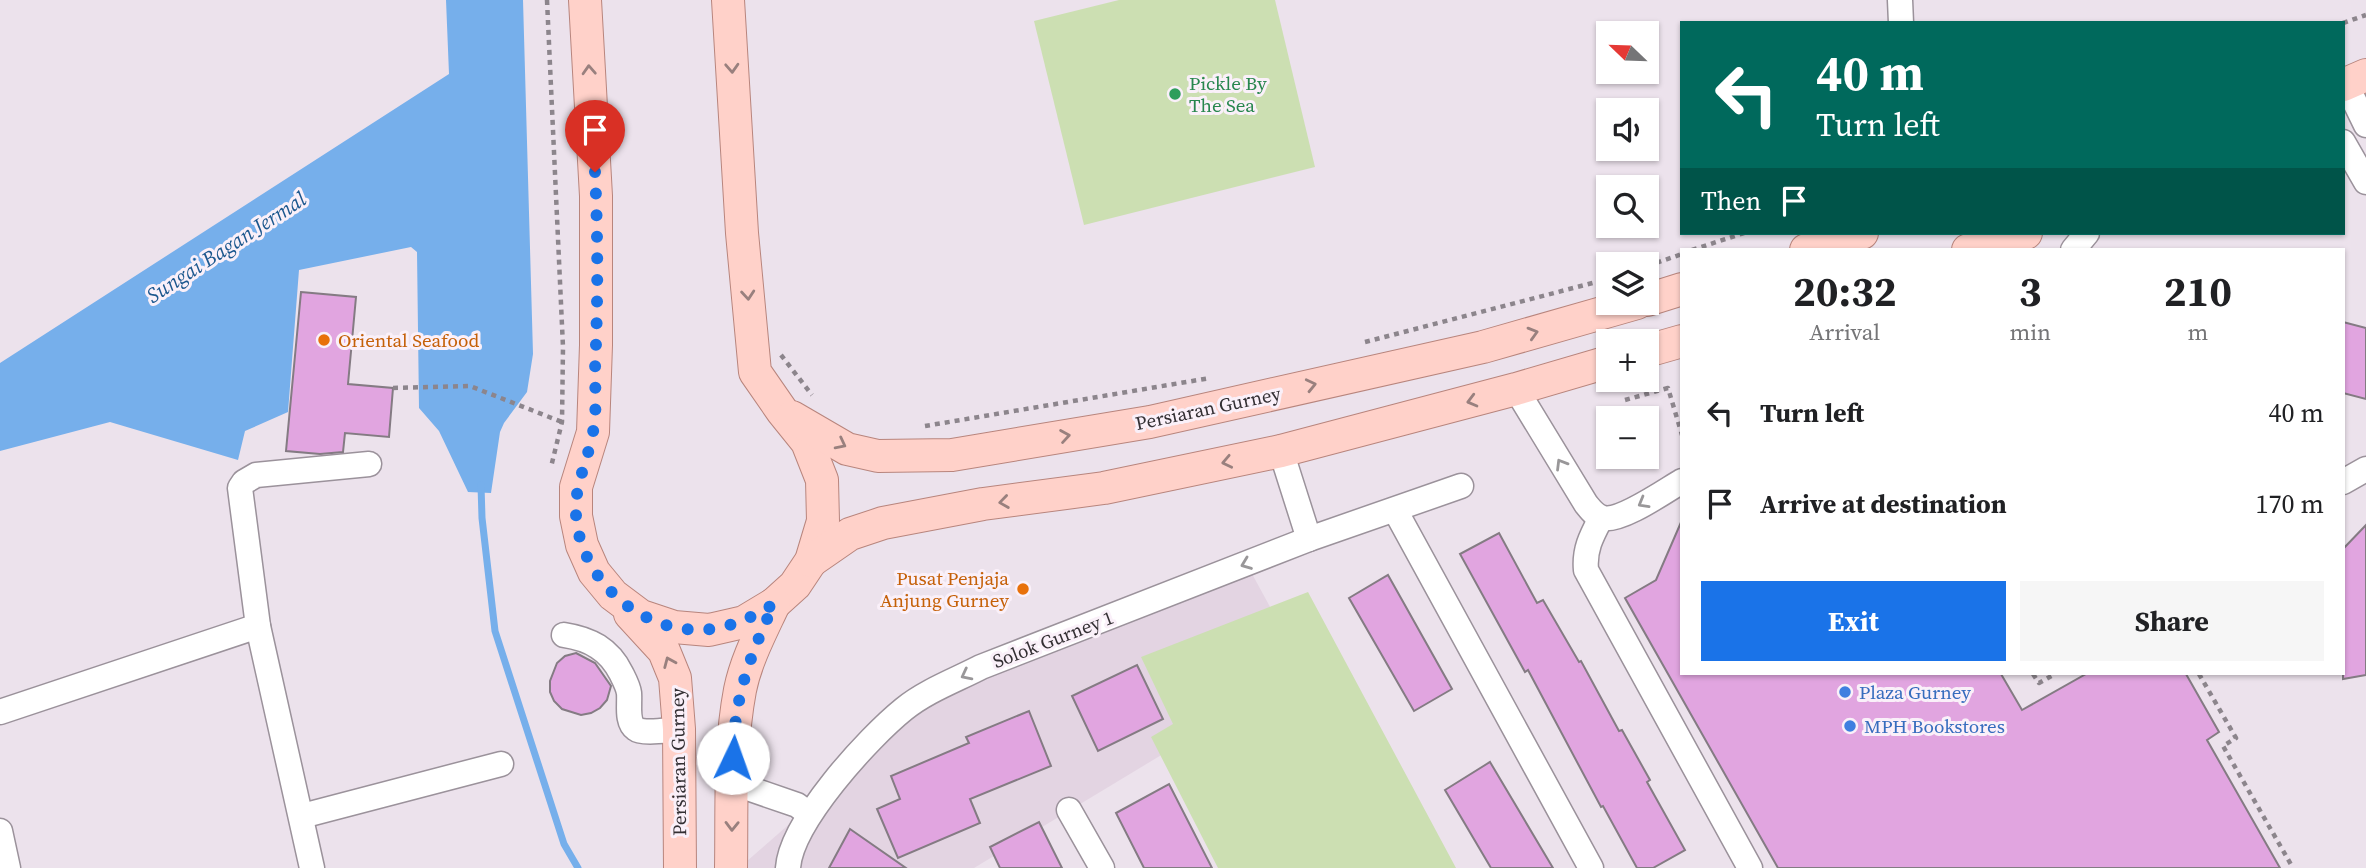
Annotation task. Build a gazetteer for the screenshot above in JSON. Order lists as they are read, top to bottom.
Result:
{
  "streets": {
    "main road": ["Persiaran Gurney"],
    "street": ["Solok Gurney 1"]
  },
  "one_way": ["Solok Gurney 1"],
  "water": ["Sungai Bagan Jermal"],
  "places": [
    "Pickle By The Sea",
    "Oriental Seafood",
    "Pusat Penjaja Anjung Gurney",
    "Plaza Gurney",
    "MPH Bookstores"
  ],
  "north": "top left",
  "page": {
    "map_buttons": ["+", "−"],
    "turn": ["40 m", "Turn left"],
    "then": "Then",
    "eta": [
      "20:32",
      "Arrival",
      "3",
      "min",
      "210",
      "m"
    ],
    "list": [
      {
        "name": "Turn left",
        "value": "40 m"
      },
      {
        "name": "Arrive at destination",
        "value": "170 m"
      }
    ],
    "buttons": ["Exit", "Share"]
  }
}
